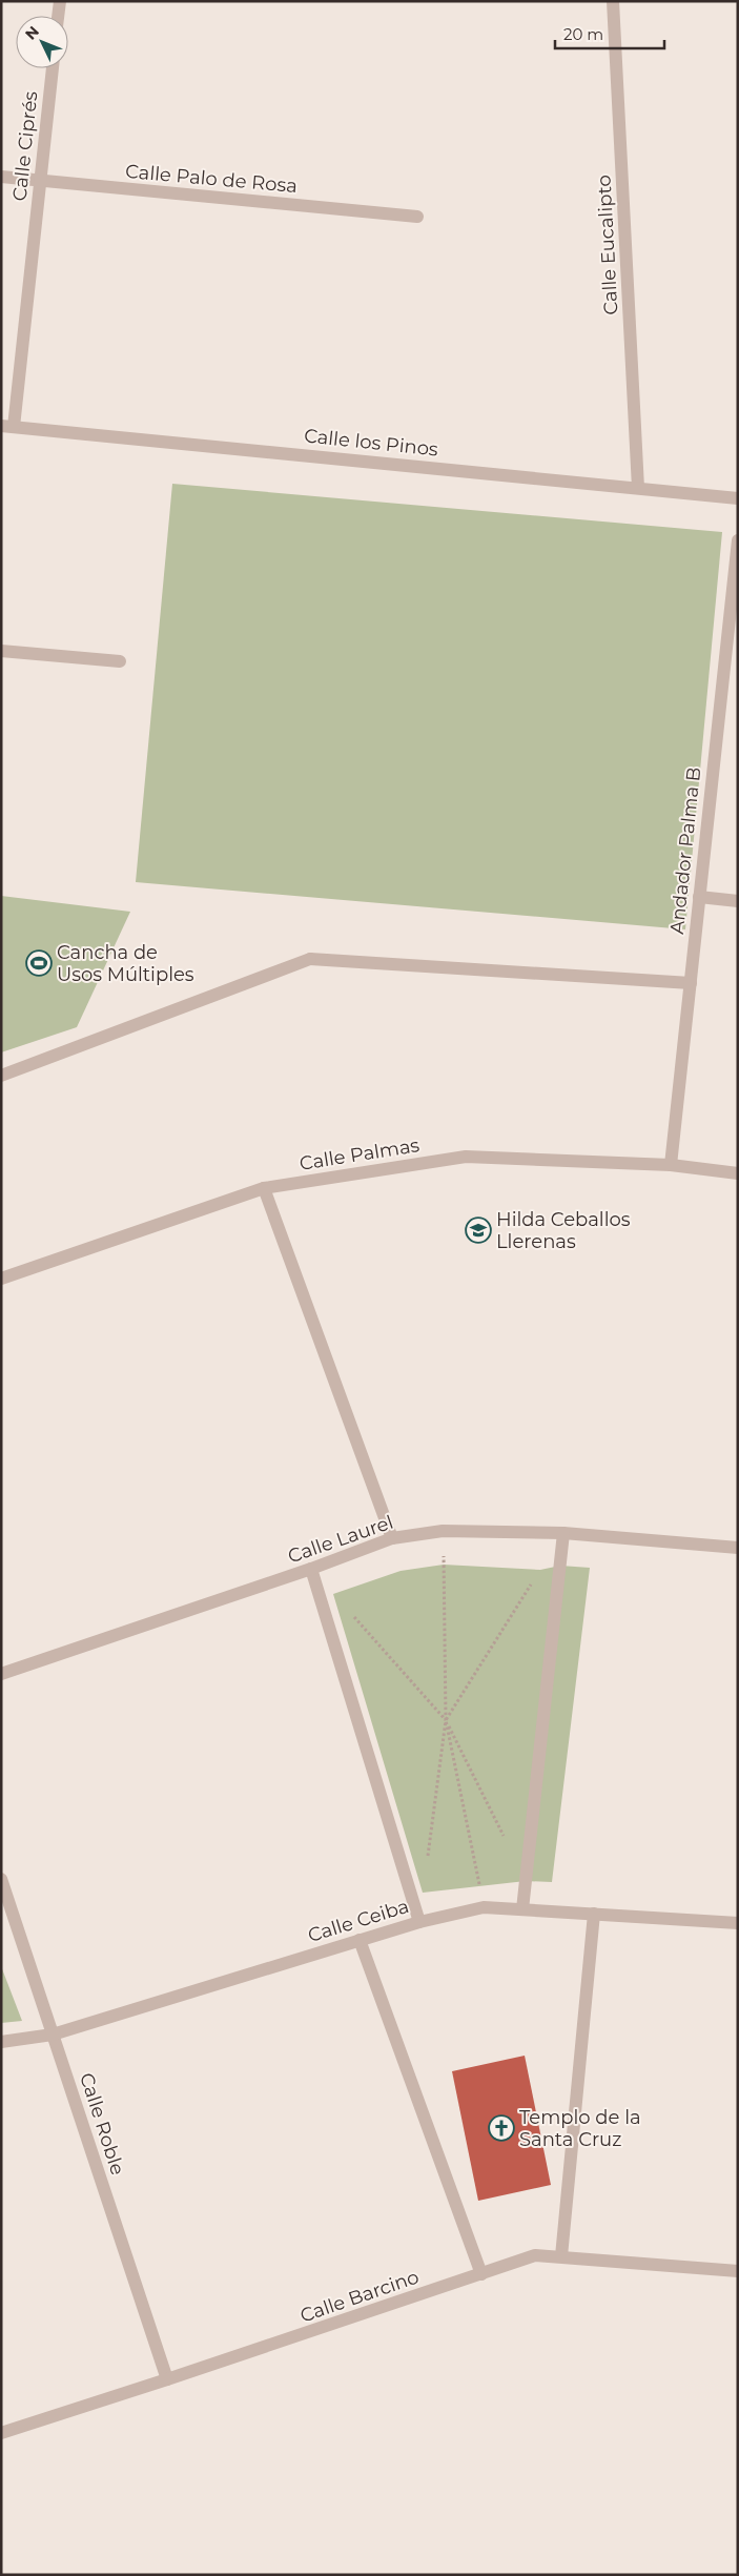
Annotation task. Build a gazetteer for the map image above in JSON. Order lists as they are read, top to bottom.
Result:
{
  "streets": {
    "street": [
      "Calle Ciprés",
      "Calle Palo de Rosa",
      "Calle Eucalipto",
      "Calle los Pinos",
      "Andador Palma B",
      "Calle Palmas",
      "Calle Laurel",
      "Calle Ceiba",
      "Calle Roble",
      "Calle Barcino"
    ]
  },
  "crossings": [
    ["Calle Ciprés", "Calle Palo de Rosa"],
    ["Calle Ciprés", "Calle los Pinos"],
    ["Calle Eucalipto", "Calle los Pinos"],
    ["Andador Palma B", "Calle Palmas"],
    ["Calle Ceiba", "Calle Roble"],
    ["Calle Roble", "Calle Barcino"]
  ],
  "places": {
    "sports": ["Cancha de Usos Múltiples"],
    "school or university": ["Hilda Ceballos Llerenas"],
    "church": ["Templo de la Santa Cruz"]
  },
  "scale_bar": "20 m",
  "north": "top left"
}
